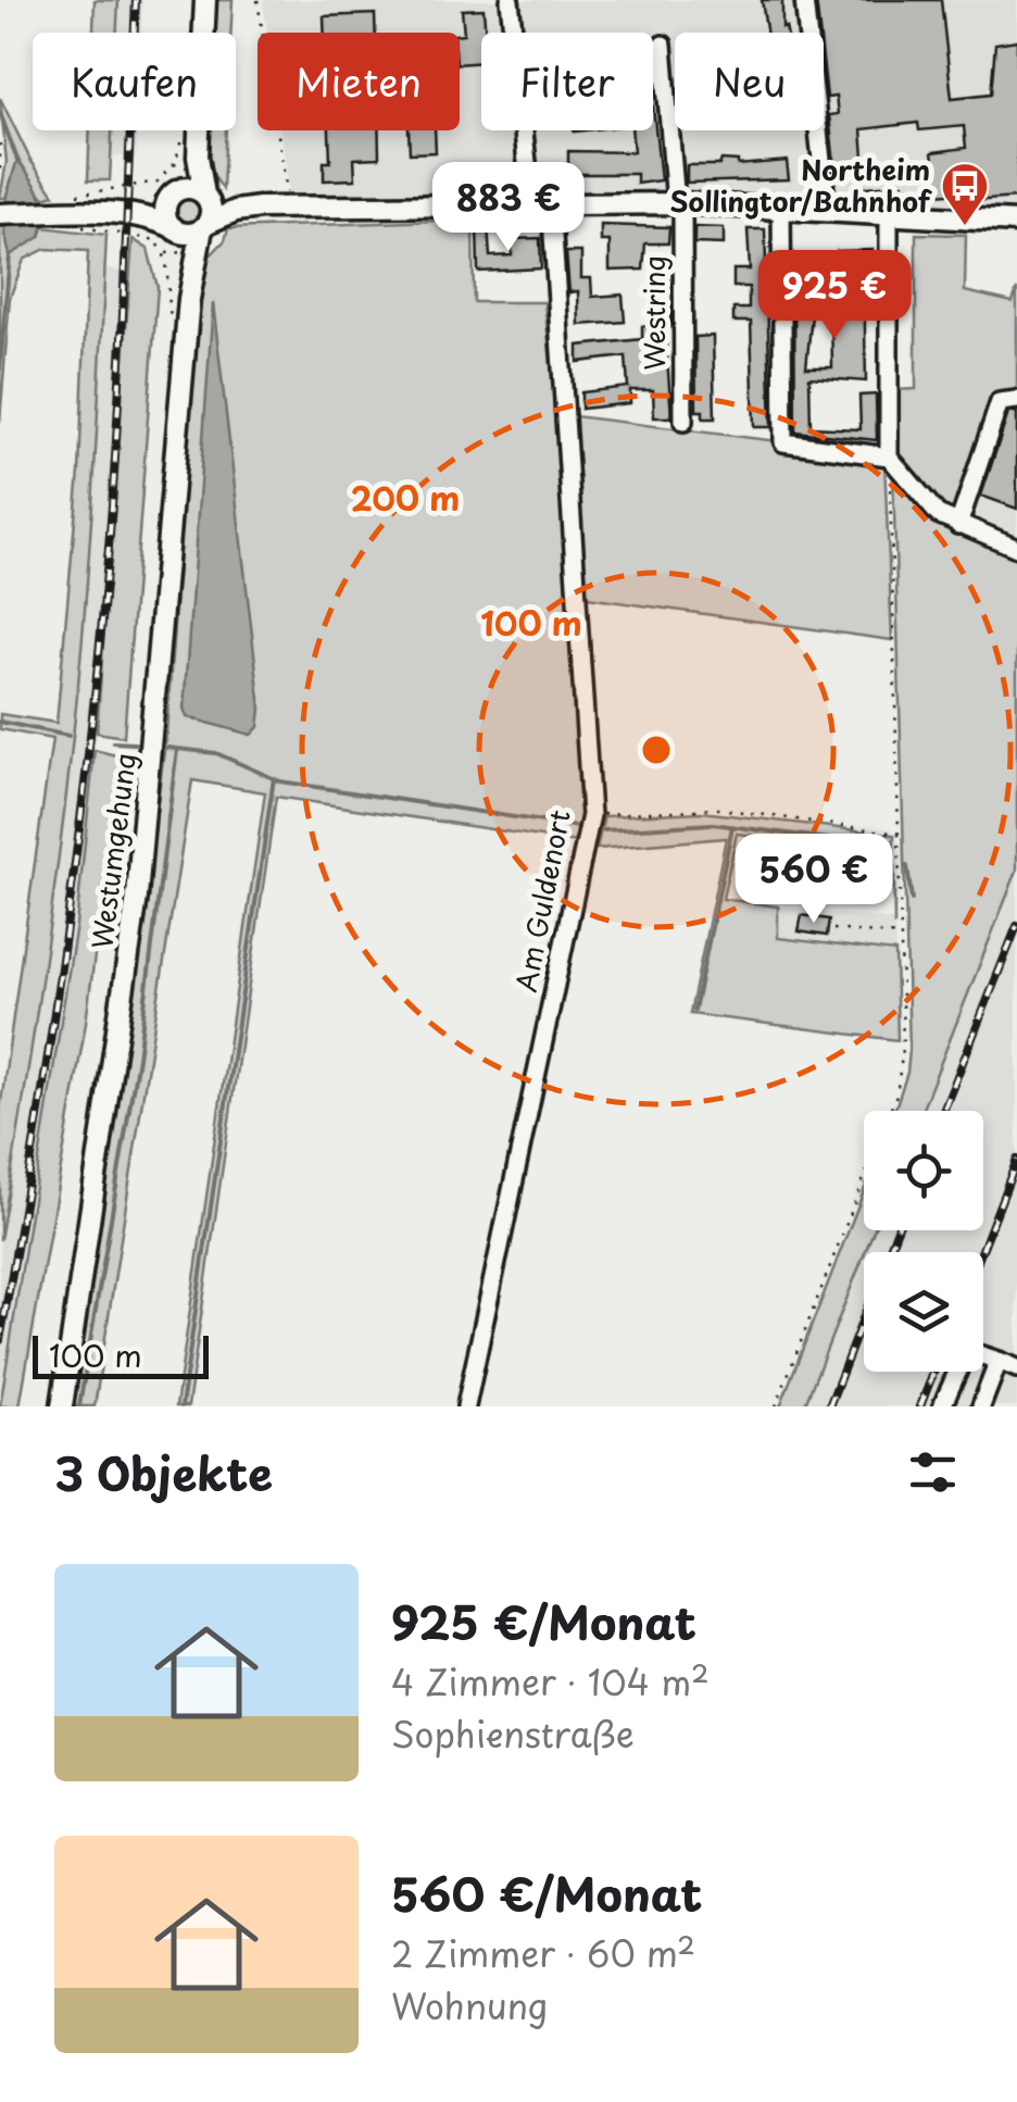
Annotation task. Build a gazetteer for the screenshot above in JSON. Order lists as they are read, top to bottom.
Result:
{
  "streets": {
    "main road": ["Westumgehung"],
    "street": ["Westring", "Am Guldenort"]
  },
  "places": {
    "bus stop": ["Northeim Sollingtor/Bahnhof"]
  },
  "scale_bar": "100 m",
  "page": {
    "chip": [
      "Kaufen",
      "Mieten",
      "Filter",
      "Neu"
    ],
    "price": ["883 €", "925 €", "560 €"],
    "scale": "100 m",
    "heading": "3 Objekte",
    "list": [
      {
        "name": "925 €/Monat",
        "note": "4 Zimmer · 104 m² · Sophienstraße"
      },
      {
        "name": "560 €/Monat",
        "note": "2 Zimmer · 60 m² · Wohnung"
      }
    ]
  },
  "rings": ["200 m", "100 m"]
}
